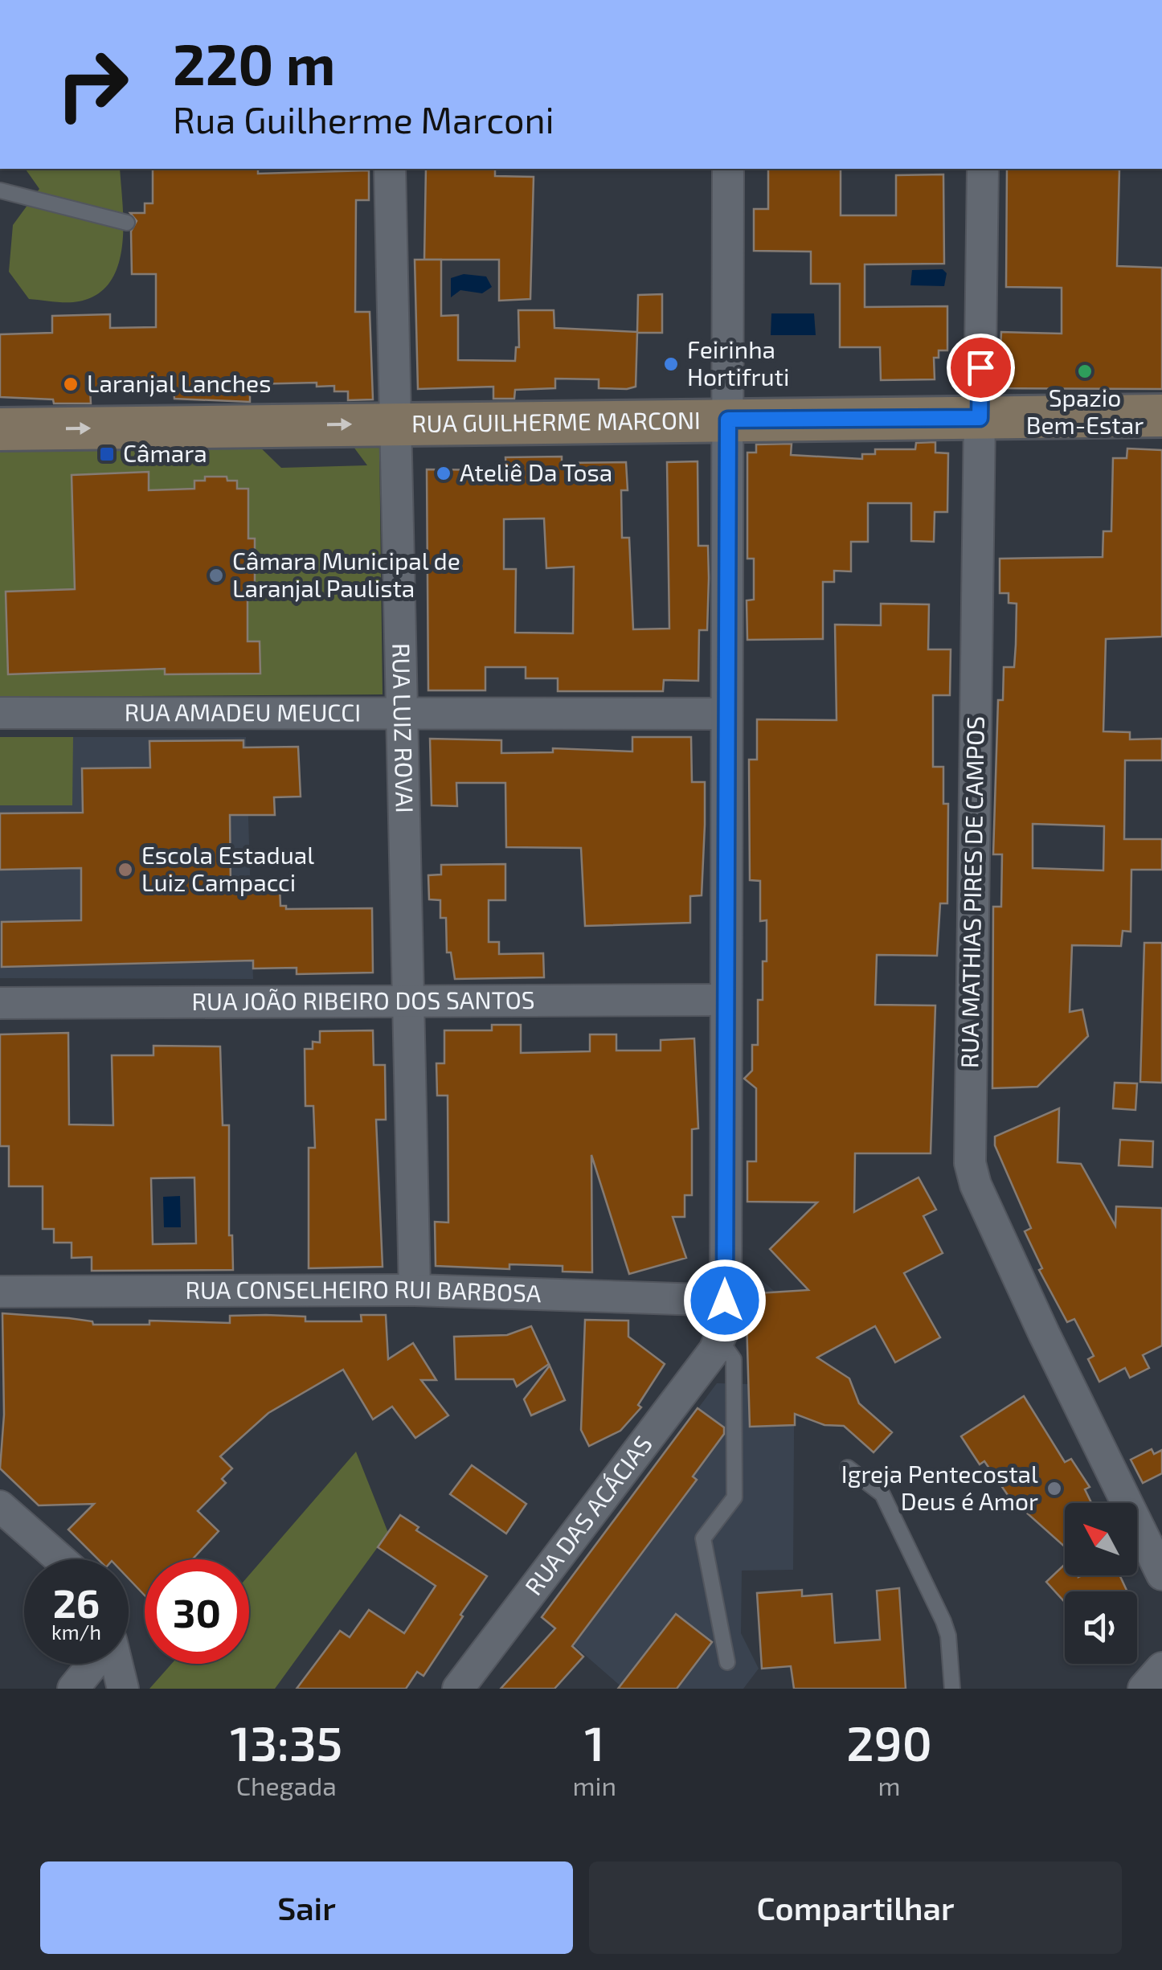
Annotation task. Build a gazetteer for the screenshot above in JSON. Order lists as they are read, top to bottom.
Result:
{
  "streets": {
    "main road": ["RUA GUILHERME MARCONI"],
    "street": [
      "RUA AMADEU MEUCCI",
      "RUA LUIZ ROVAI",
      "RUA MATHIAS PIRES DE CAMPOS",
      "RUA JOÃO RIBEIRO DOS SANTOS",
      "RUA CONSELHEIRO RUI BARBOSA",
      "RUA DAS ACÁCIAS"
    ]
  },
  "crossings": [
    ["RUA GUILHERME MARCONI", "RUA LUIZ ROVAI"],
    ["RUA GUILHERME MARCONI", "RUA MATHIAS PIRES DE CAMPOS"],
    ["RUA AMADEU MEUCCI", "RUA LUIZ ROVAI"],
    ["RUA LUIZ ROVAI", "RUA JOÃO RIBEIRO DOS SANTOS"],
    ["RUA LUIZ ROVAI", "RUA CONSELHEIRO RUI BARBOSA"]
  ],
  "places": {
    "other": [
      "Feirinha Hortifruti",
      "Spazio Bem-Estar",
      "Laranjal Lanches",
      "Ateliê Da Tosa",
      "Câmara Municipal de Laranjal Paulista",
      "Escola Estadual Luiz Campacci",
      "Igreja Pentecostal Deus é Amor"
    ],
    "transit": ["Câmara"]
  },
  "north": "top left",
  "page": {
    "turn": ["220 m", "Rua Guilherme Marconi"],
    "speed": "26 km/h",
    "limit": "30",
    "eta": [
      "13:35",
      "Chegada",
      "1",
      "min",
      "290",
      "m"
    ],
    "buttons": ["Sair", "Compartilhar"]
  }
}
